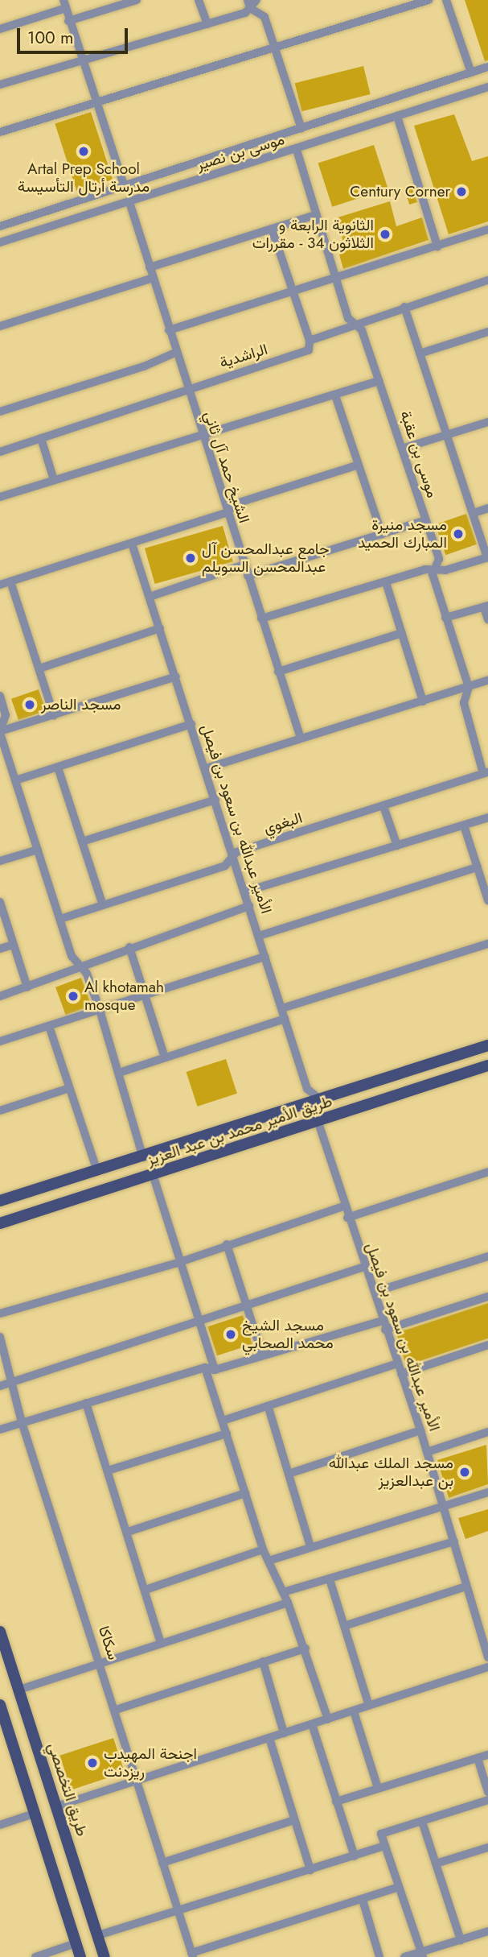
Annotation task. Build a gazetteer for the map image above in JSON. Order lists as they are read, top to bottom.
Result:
{
  "streets": {
    "main road": ["طريق الأمير محمد بن عبد العزيز", "طريق التخصصي"],
    "street": [
      "موسى بن نصير",
      "الراشدية",
      "موسى بن عقبة",
      "الشيخ حمد آل ثاني",
      "الأمير عبدالله بن سعود بن فيصل",
      "البغوي",
      "سكاكا"
    ]
  },
  "crossings": [
    ["موسى بن نصير", "موسى بن عقبة"],
    ["موسى بن نصير", "الشيخ حمد آل ثاني"],
    ["الراشدية", "موسى بن عقبة"],
    ["الراشدية", "الشيخ حمد آل ثاني"],
    ["موسى بن عقبة", "البغوي"],
    ["الأمير عبدالله بن سعود بن فيصل", "البغوي"],
    ["الأمير عبدالله بن سعود بن فيصل", "طريق الأمير محمد بن عبد العزيز"]
  ],
  "places": [
    "Artal Prep School مدرسة أرتال التأسيسة",
    "Century Corner",
    "الثانوية الرابعة و الثلاثون 34 - مقررات",
    "مسجد منيرة المبارك الحميد",
    "جامع عبدالمحسن آل عبدالمحسن السويلم",
    "مسجد الناصر",
    "Al khotamah mosque",
    "مسجد الشيخ محمد الصحابي",
    "مسجد الملك عبدالله بن عبدالعزيز",
    "اجنحة المهيدب ريزدنت"
  ],
  "scale_bar": "100 m"
}
